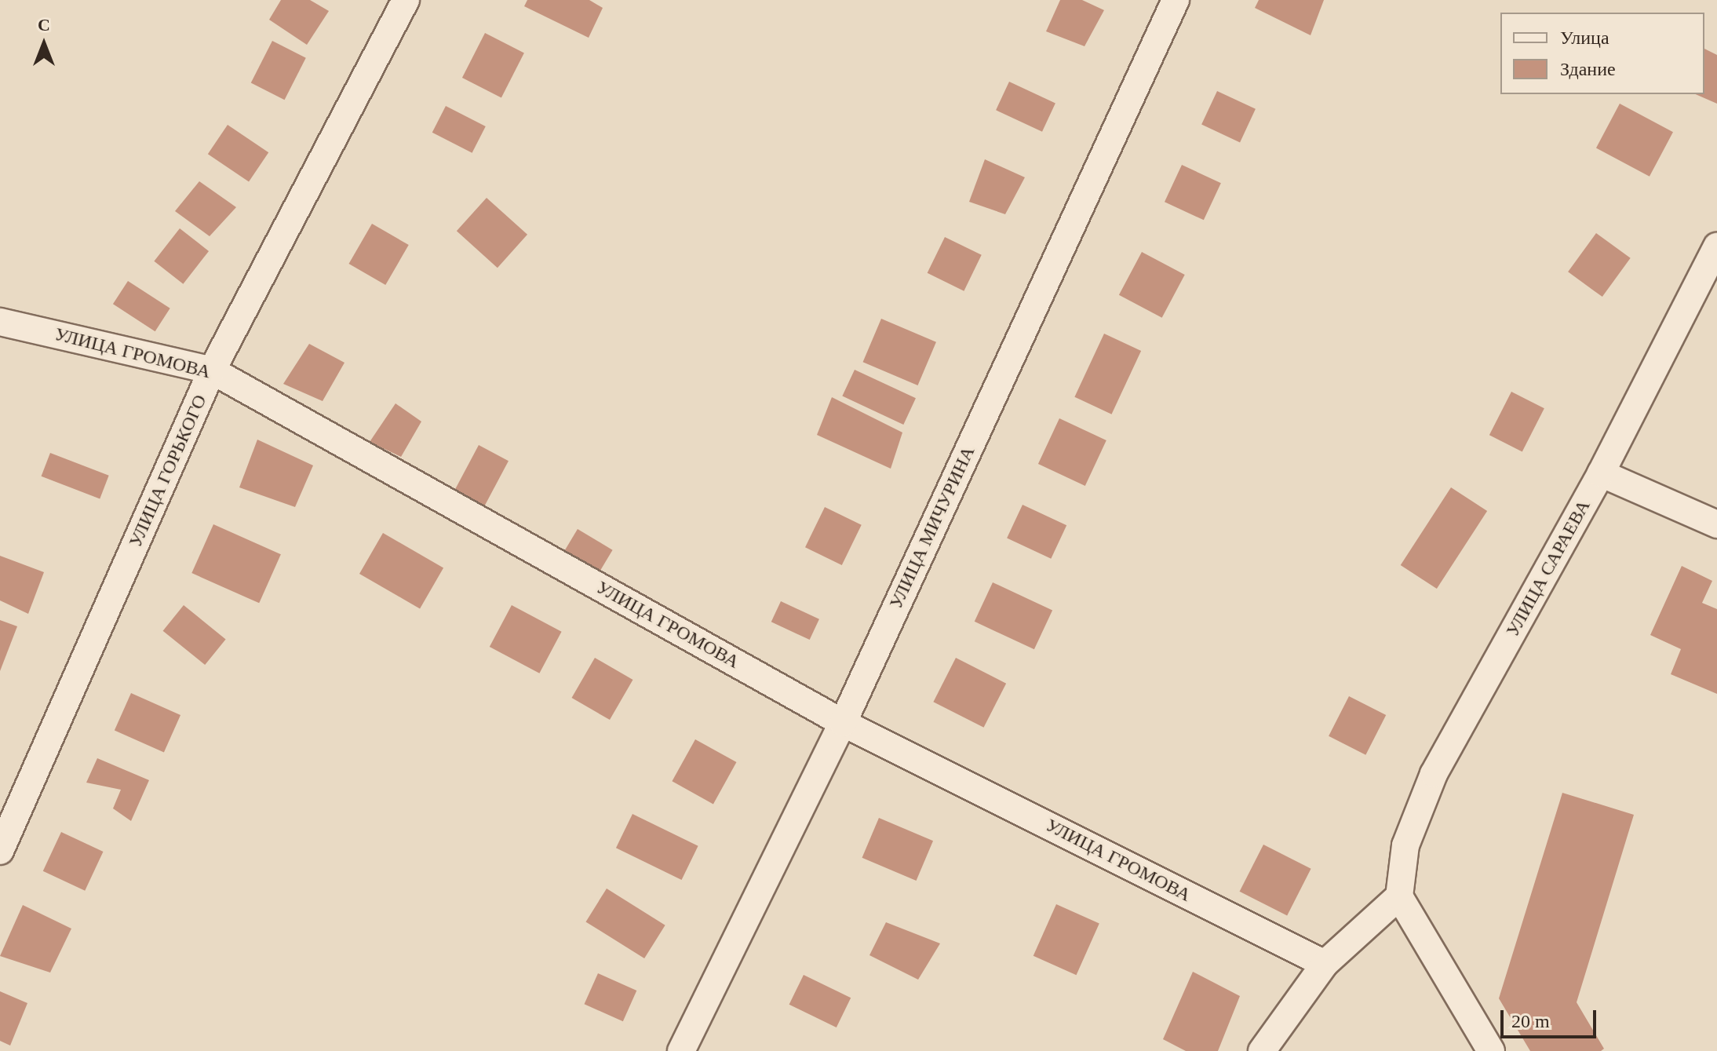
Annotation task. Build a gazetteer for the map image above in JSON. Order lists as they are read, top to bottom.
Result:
{
  "streets": {
    "street": [
      "УЛИЦА ГРОМОВА",
      "УЛИЦА ГОРЬКОГО",
      "УЛИЦА МИЧУРИНА",
      "УЛИЦА САРАЕВА"
    ]
  },
  "crossings": [
    ["УЛИЦА ГРОМОВА", "УЛИЦА ГОРЬКОГО"],
    ["УЛИЦА ГРОМОВА", "УЛИЦА МИЧУРИНА"]
  ],
  "legend": ["Улица", "Здание"],
  "scale_bar": "20 m",
  "north": "top"
}
